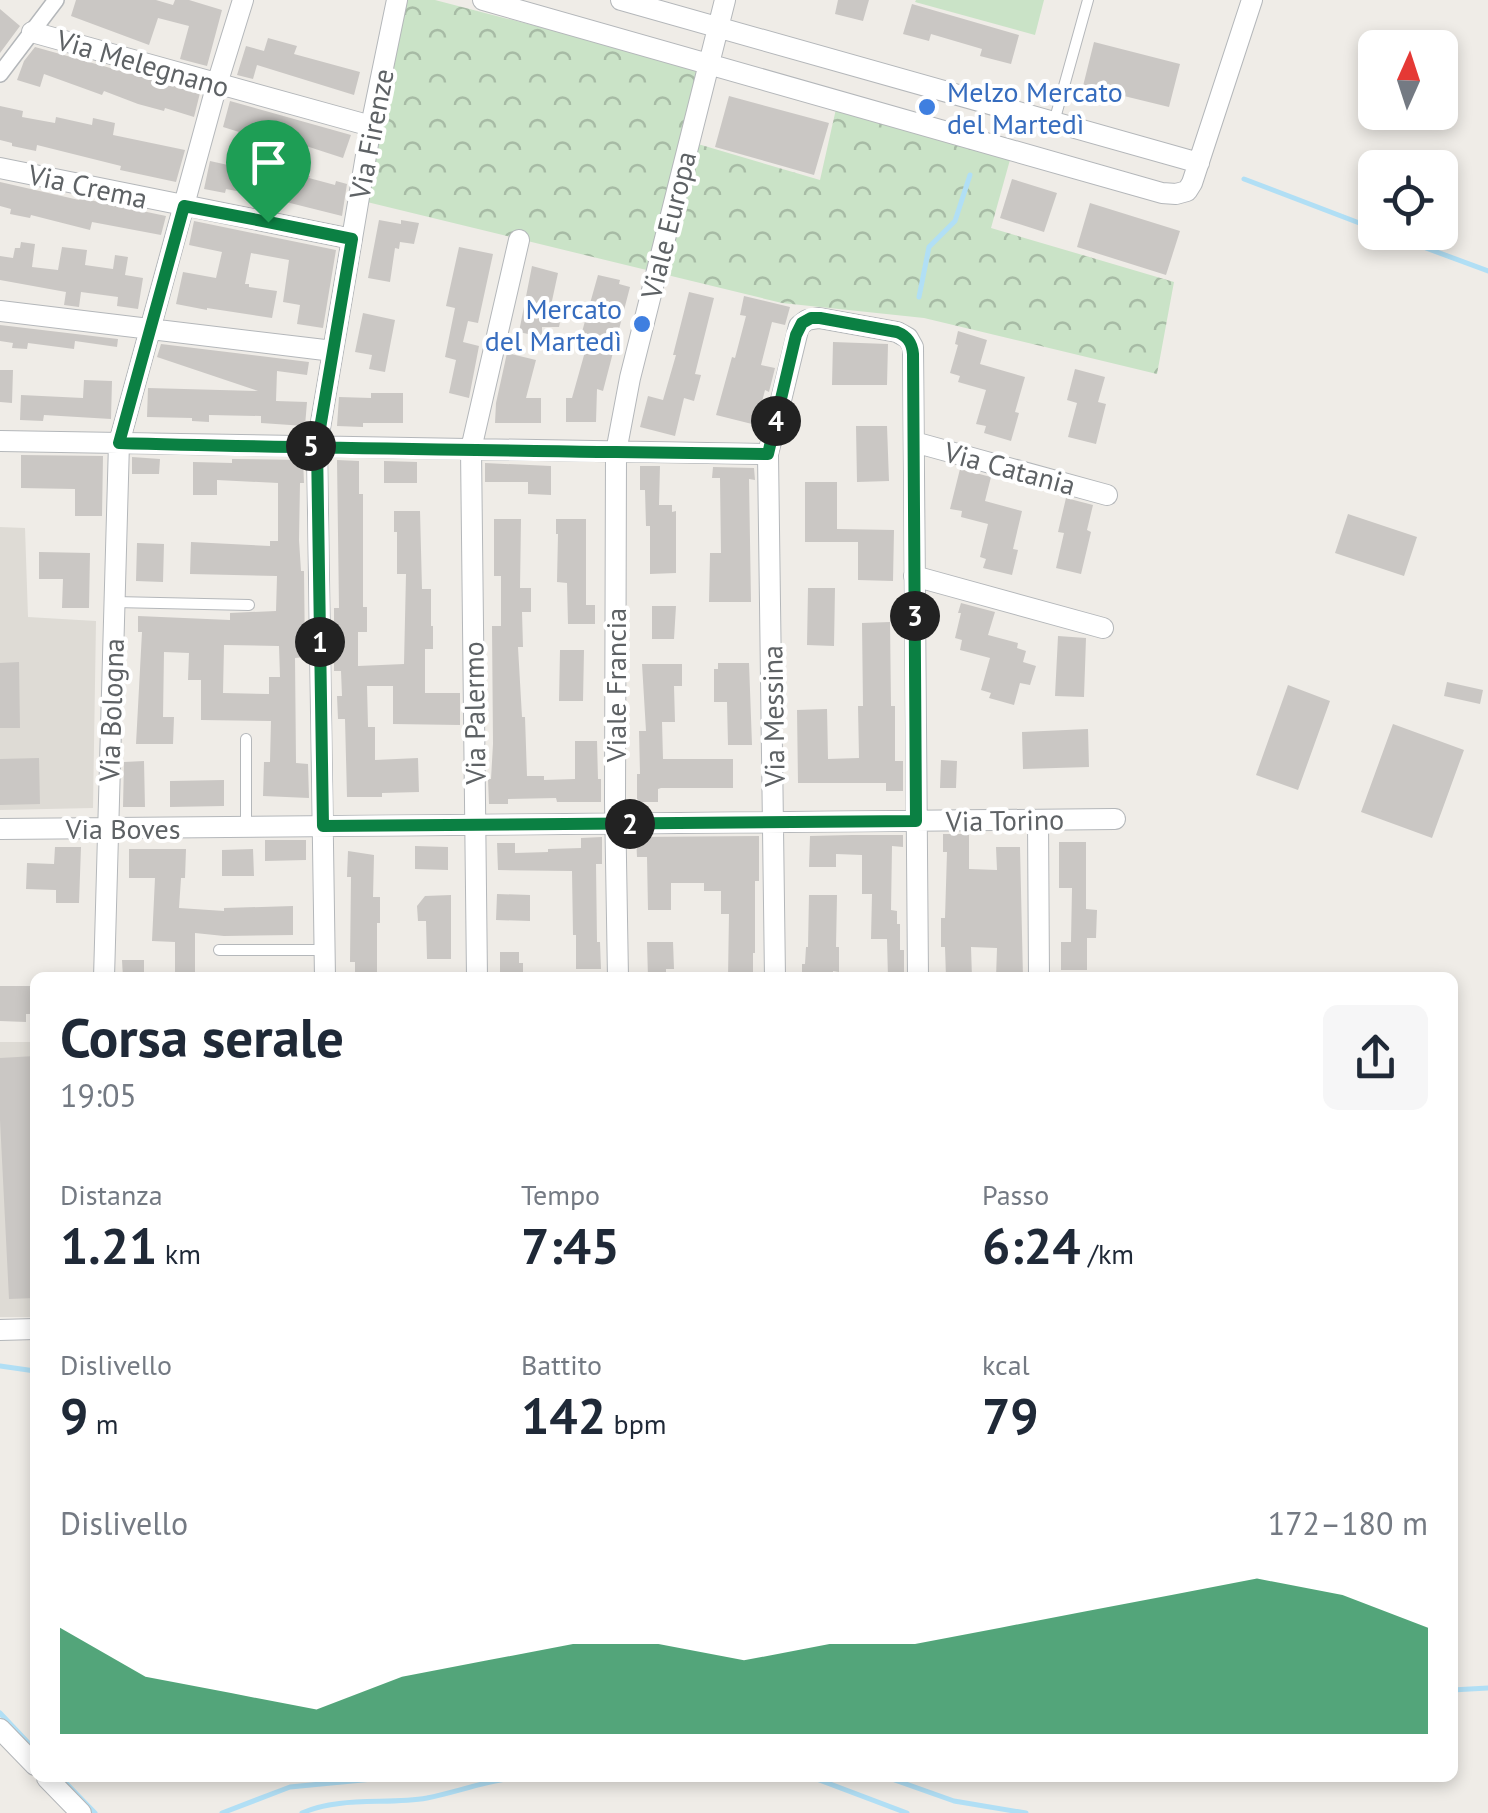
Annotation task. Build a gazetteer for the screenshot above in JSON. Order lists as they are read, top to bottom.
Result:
{
  "streets": {
    "street": [
      "Via Melegnano",
      "Via Firenze",
      "Via Crema",
      "Viale Europa",
      "Via Catania",
      "Viale Francia",
      "Via Bologna",
      "Via Palermo",
      "Via Messina",
      "Via Torino",
      "Via Boves"
    ]
  },
  "crossings": [
    ["Via Melegnano", "Via Firenze"],
    ["Via Melegnano", "Via Bologna"],
    ["Via Firenze", "Via Crema"],
    ["Via Firenze", "Via Boves"],
    ["Via Crema", "Via Bologna"],
    ["Viale Europa", "Viale Francia"],
    ["Via Catania", "Via Messina"],
    ["Via Catania", "Via Torino"],
    ["Viale Francia", "Via Torino"],
    ["Via Bologna", "Via Boves"],
    ["Via Palermo", "Via Torino"],
    ["Via Palermo", "Via Boves"],
    ["Via Messina", "Via Torino"],
    ["Via Torino", "Via Boves"]
  ],
  "places": ["Melzo Mercato del Martedì", "Mercato del Martedì"],
  "north": "top",
  "page": {
    "pins": [
      "4",
      "5",
      "3",
      "1",
      "2"
    ],
    "heading": ["Corsa serale", "19:05"],
    "stats": [
      ["Distanza", "1.21 km"],
      ["Tempo", "7:45"],
      ["Passo", "6:24 /km"],
      ["Dislivello", "9 m"],
      ["Battito", "142 bpm"],
      ["kcal", "79"]
    ],
    "chart": ["Dislivello", "172–180 m"]
  }
}
